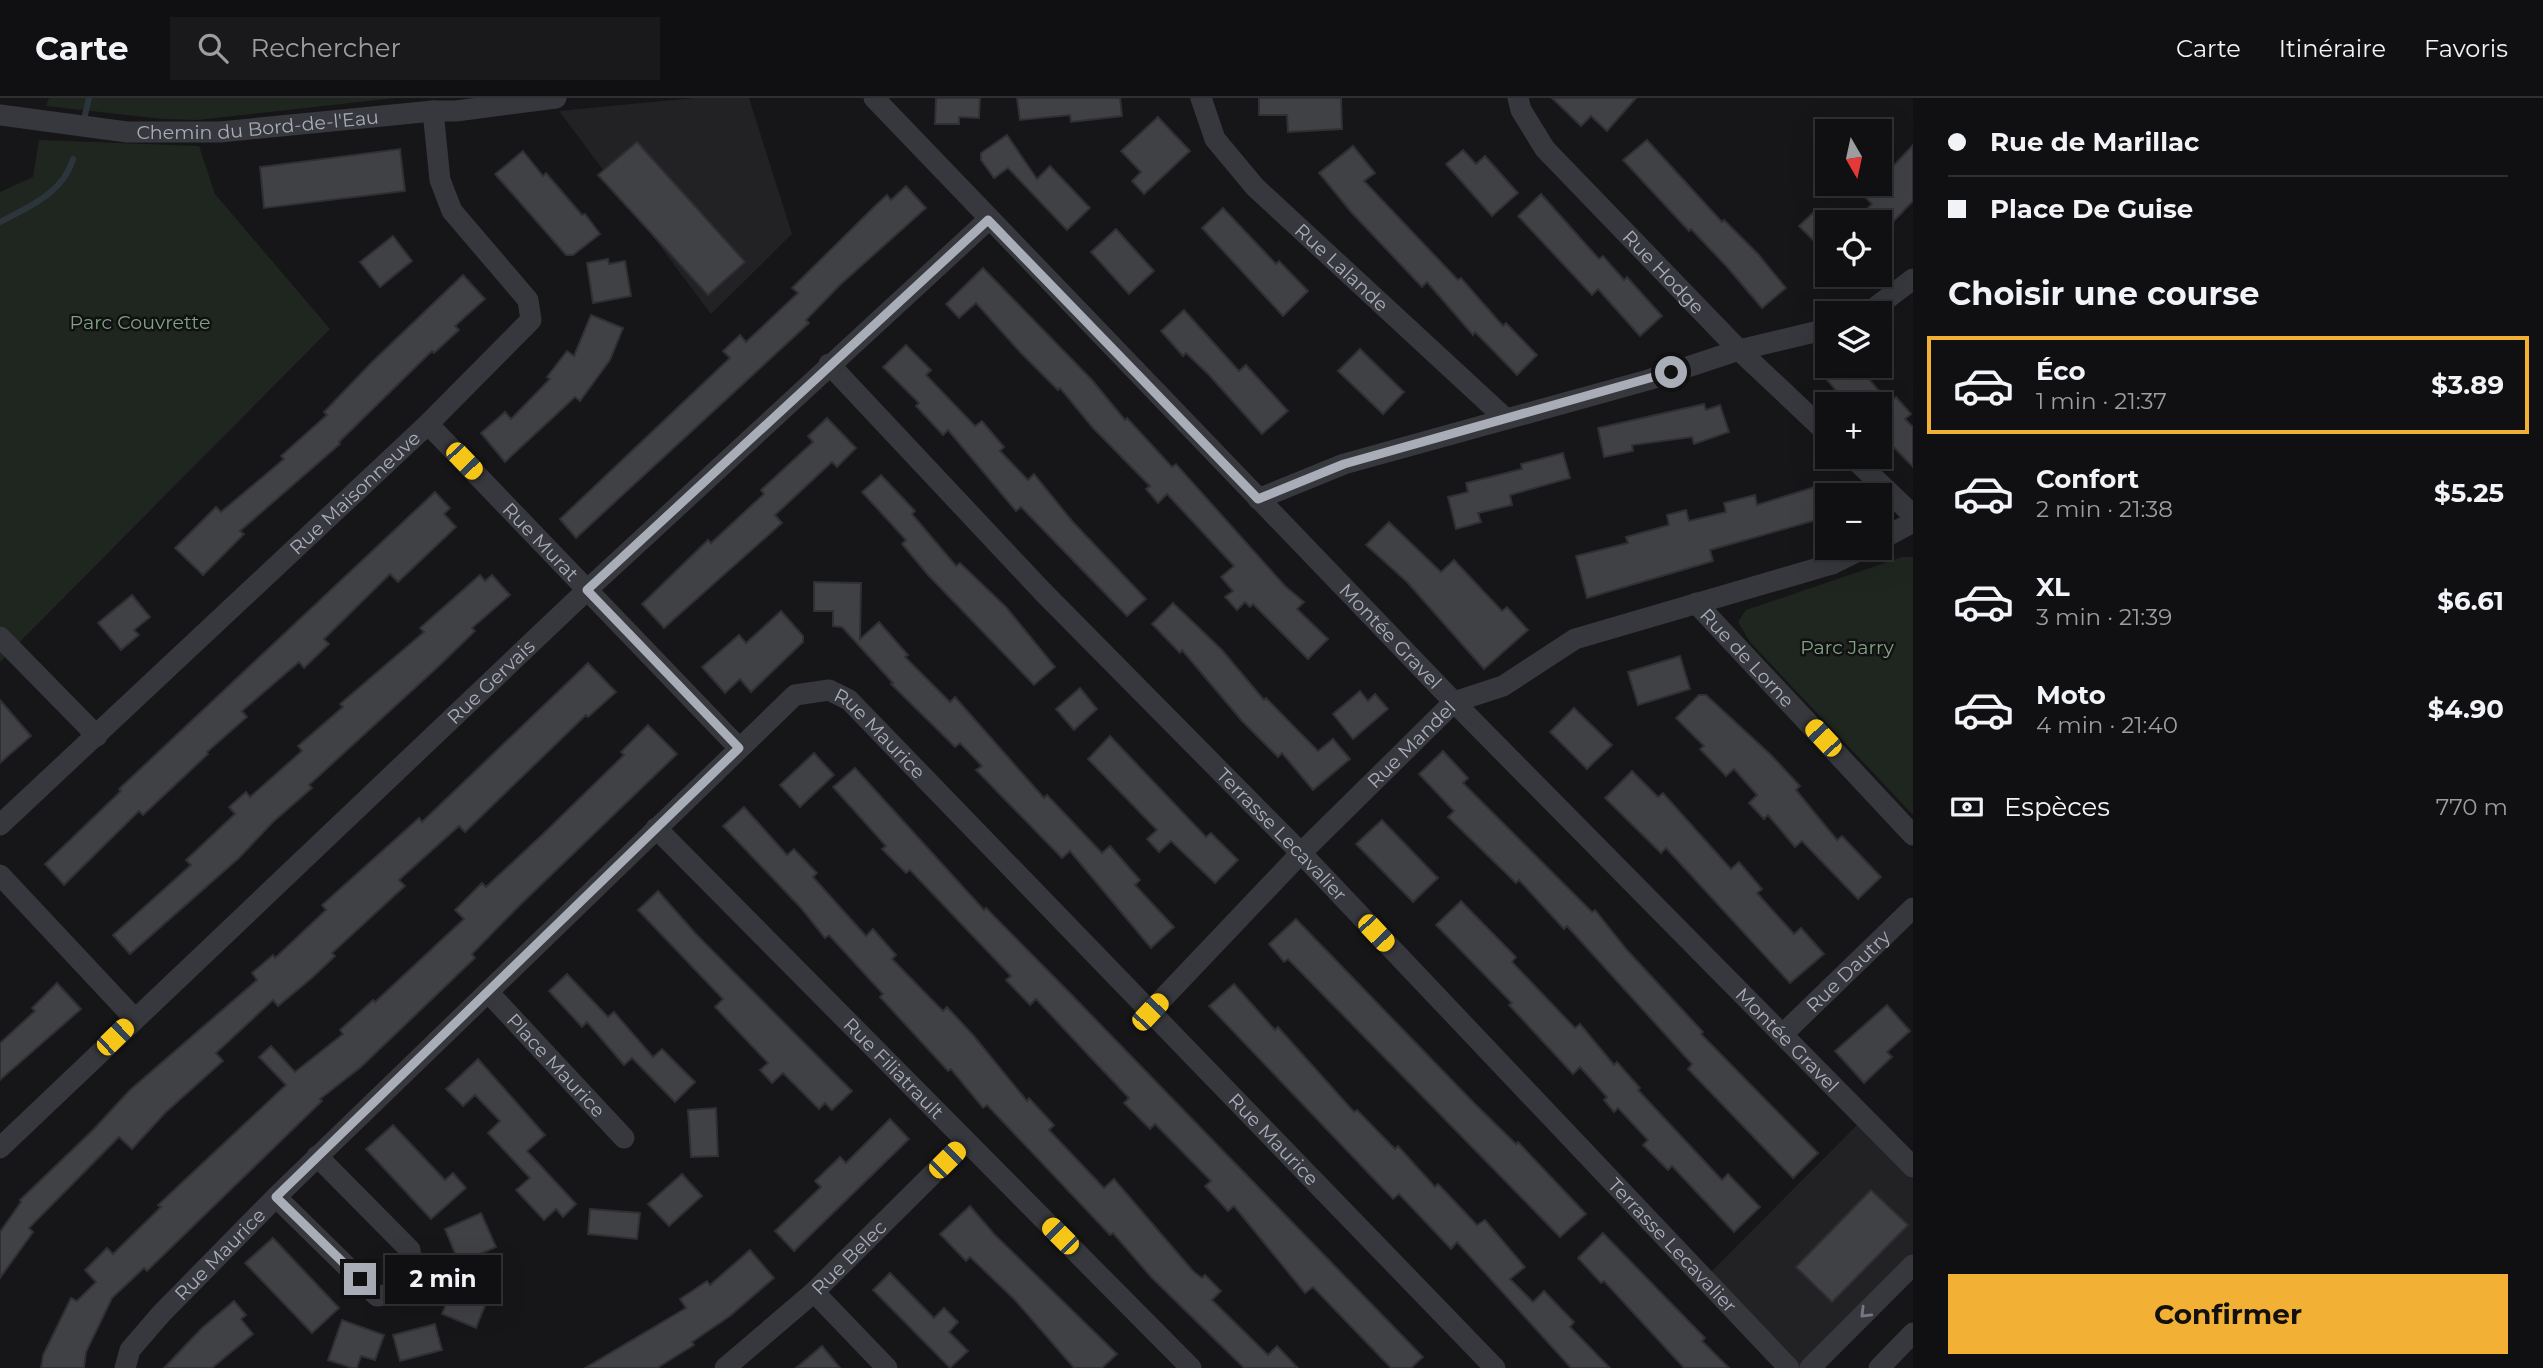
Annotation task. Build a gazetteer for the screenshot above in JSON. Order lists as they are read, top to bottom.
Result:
{
  "streets": {
    "street": [
      "Chemin du Bord-de-l'Eau",
      "Rue Lalande",
      "Rue Hodge",
      "Rue Maisonneuve",
      "Rue Murat",
      "Montée Gravel",
      "Rue de Lorne",
      "Rue Gervais",
      "Rue Maurice",
      "Rue Mandel",
      "Terrasse Lecavalier",
      "Rue Dautry",
      "Place Maurice",
      "Rue Filiatrault",
      "Rue Belec"
    ]
  },
  "crossings": [
    ["Chemin du Bord-de-l'Eau", "Rue Maisonneuve"],
    ["Rue Maisonneuve", "Rue Murat"],
    ["Rue Murat", "Rue Gervais"],
    ["Rue Murat", "Rue Maurice"],
    ["Montée Gravel", "Rue Gervais"],
    ["Montée Gravel", "Rue Mandel"],
    ["Montée Gravel", "Rue Dautry"],
    ["Rue de Lorne", "Rue Mandel"],
    ["Rue Gervais", "Terrasse Lecavalier"],
    ["Rue Maurice", "Rue Mandel"],
    ["Rue Maurice", "Place Maurice"],
    ["Rue Maurice", "Rue Filiatrault"],
    ["Rue Mandel", "Terrasse Lecavalier"],
    ["Rue Filiatrault", "Rue Belec"]
  ],
  "parks": ["Parc Couvrette", "Parc Jarry"],
  "north": "bottom",
  "page": {
    "header": "Carte",
    "search": "Rechercher",
    "nav": ["Carte", "Itinéraire", "Favoris"],
    "banner": ["Rue de Marillac", "Place De Guise"],
    "map_buttons": ["+", "−"],
    "heading": "Choisir une course",
    "list": [
      {
        "name": "Éco",
        "note": "1 min · 21:37",
        "value": "$3.89"
      },
      {
        "name": "Confort",
        "note": "2 min · 21:38",
        "value": "$5.25"
      },
      {
        "name": "XL",
        "note": "3 min · 21:39",
        "value": "$6.61"
      },
      {
        "name": "Moto",
        "note": "4 min · 21:40",
        "value": "$4.90"
      }
    ],
    "pay": ["Espèces", "770 m"],
    "bubble": "2 min",
    "buttons": "Confirmer"
  }
}
